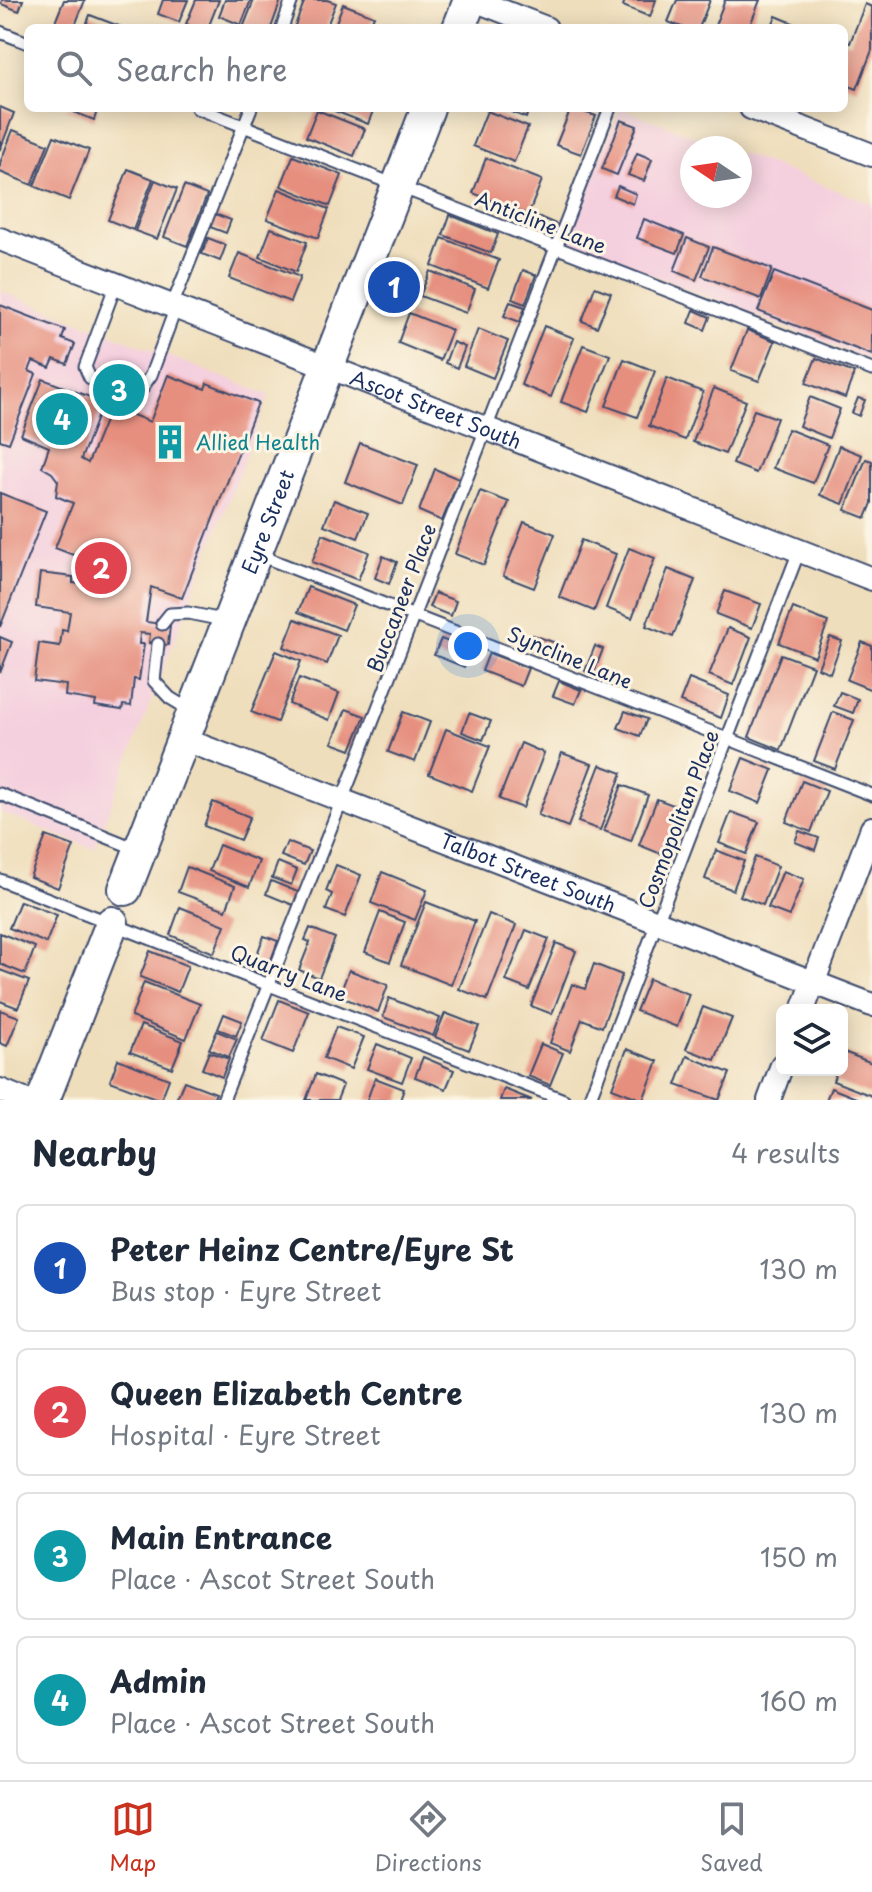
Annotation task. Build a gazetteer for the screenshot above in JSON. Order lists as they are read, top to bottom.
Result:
{
  "streets": {
    "main road": ["Eyre Street"],
    "street": ["Ascot Street South", "Talbot Street South"],
    "lane": [
      "Anticline Lane",
      "Buccaneer Place",
      "Syncline Lane",
      "Cosmopolitan Place",
      "Quarry Lane"
    ]
  },
  "crossings": [
    ["Anticline Lane", "Eyre Street"],
    ["Anticline Lane", "Buccaneer Place"],
    ["Ascot Street South", "Eyre Street"],
    ["Ascot Street South", "Buccaneer Place"],
    ["Ascot Street South", "Cosmopolitan Place"],
    ["Eyre Street", "Syncline Lane"],
    ["Eyre Street", "Talbot Street South"],
    ["Buccaneer Place", "Syncline Lane"],
    ["Buccaneer Place", "Talbot Street South"],
    ["Buccaneer Place", "Quarry Lane"],
    ["Syncline Lane", "Cosmopolitan Place"],
    ["Cosmopolitan Place", "Talbot Street South"]
  ],
  "places": {
    "building": ["Allied Health"]
  },
  "north": "left",
  "page": {
    "search": "Search here",
    "pins": [
      "1",
      "3",
      "4",
      "2"
    ],
    "heading": ["Nearby", "4 results"],
    "list": [
      {
        "mark": "1",
        "name": "Peter Heinz Centre/Eyre St",
        "note": "Bus stop · Eyre Street",
        "value": "130 m"
      },
      {
        "mark": "2",
        "name": "Queen Elizabeth Centre",
        "note": "Hospital · Eyre Street",
        "value": "130 m"
      },
      {
        "mark": "3",
        "name": "Main Entrance",
        "note": "Place · Ascot Street South",
        "value": "150 m"
      },
      {
        "mark": "4",
        "name": "Admin",
        "note": "Place · Ascot Street South",
        "value": "160 m"
      }
    ],
    "nav": ["Map", "Directions", "Saved"]
  }
}
